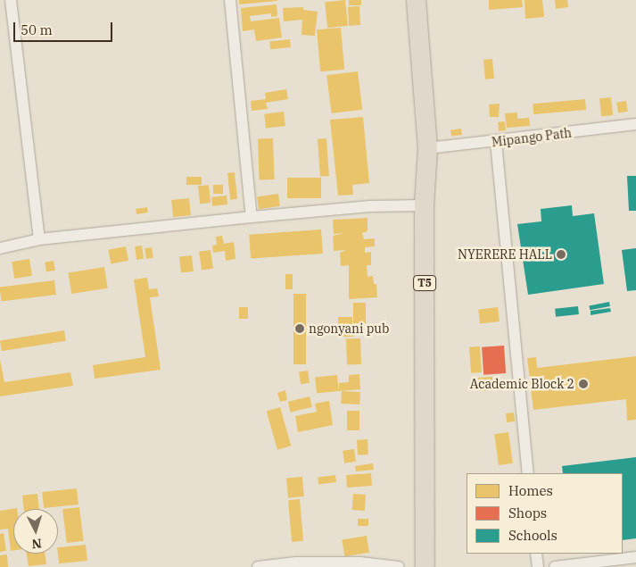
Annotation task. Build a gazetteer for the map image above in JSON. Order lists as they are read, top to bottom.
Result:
{
  "streets": {
    "highway": ["T5"],
    "street": ["Mipango Path"]
  },
  "crossings": [
    ["Mipango Path", "T5"]
  ],
  "places": ["NYERERE HALL", "ngonyani pub", "Academic Block 2"],
  "legend": ["Homes", "Shops", "Schools"],
  "scale_bar": "50 m",
  "north": "bottom"
}
